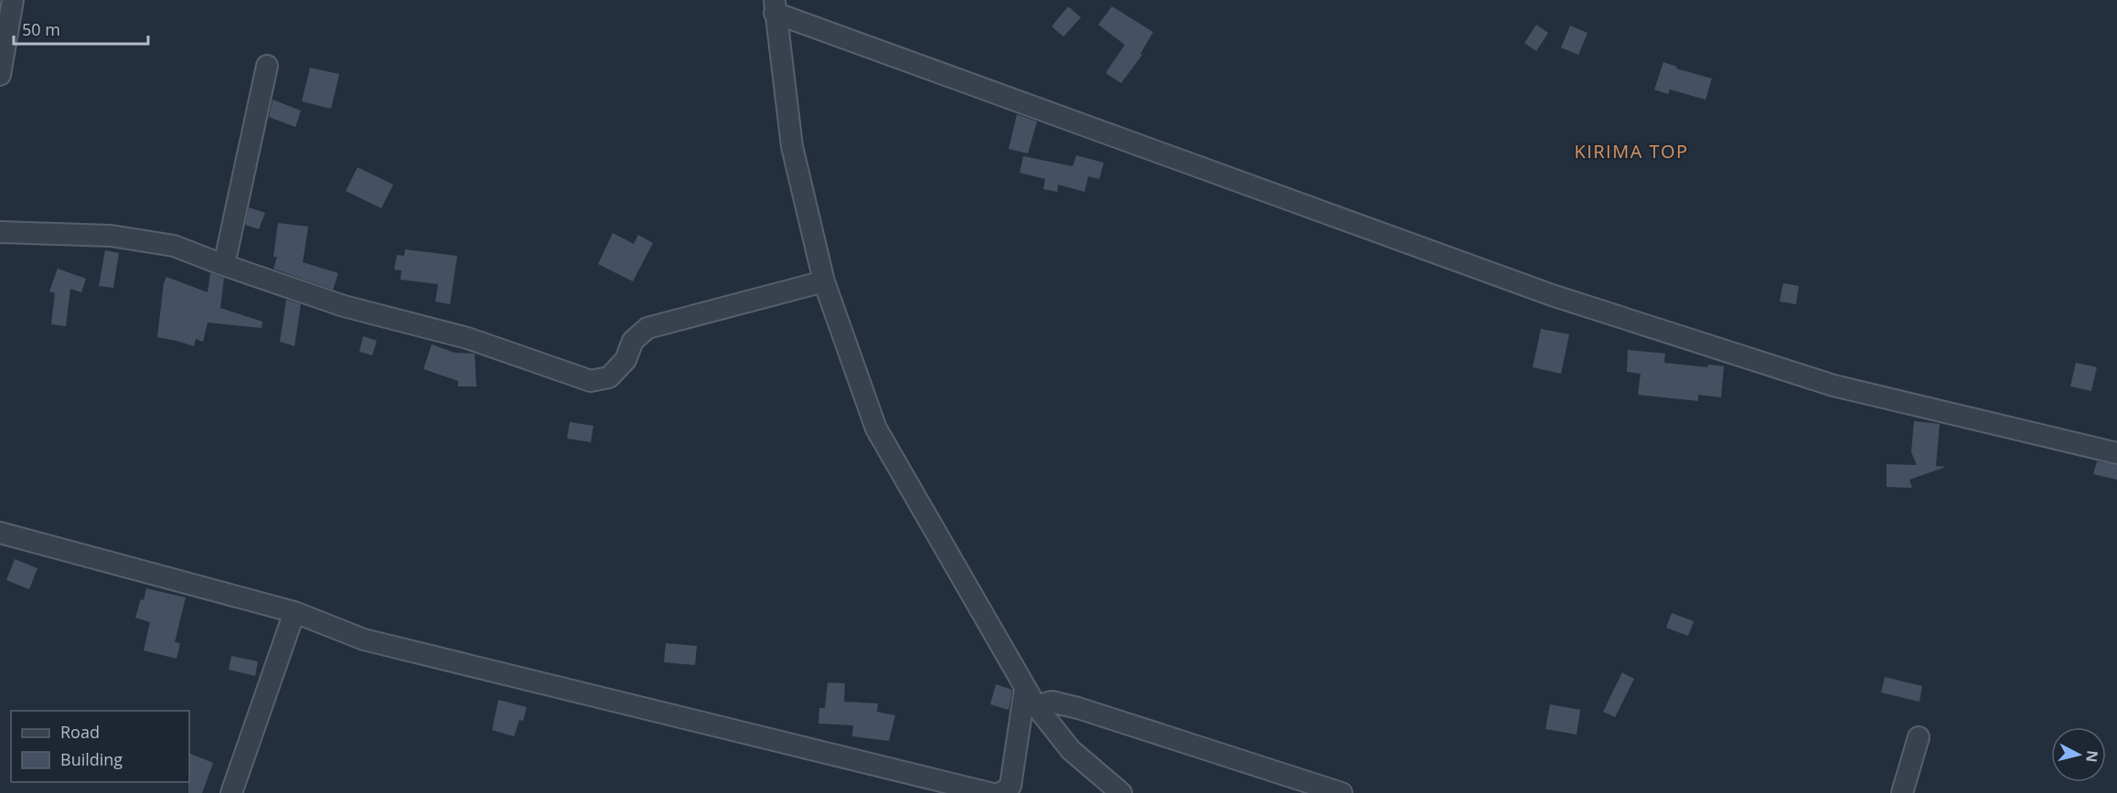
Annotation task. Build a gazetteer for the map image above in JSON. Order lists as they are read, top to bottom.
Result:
{
  "districts": ["KIRIMA TOP"],
  "legend": ["Road", "Building"],
  "scale_bar": "50 m",
  "north": "right"
}
